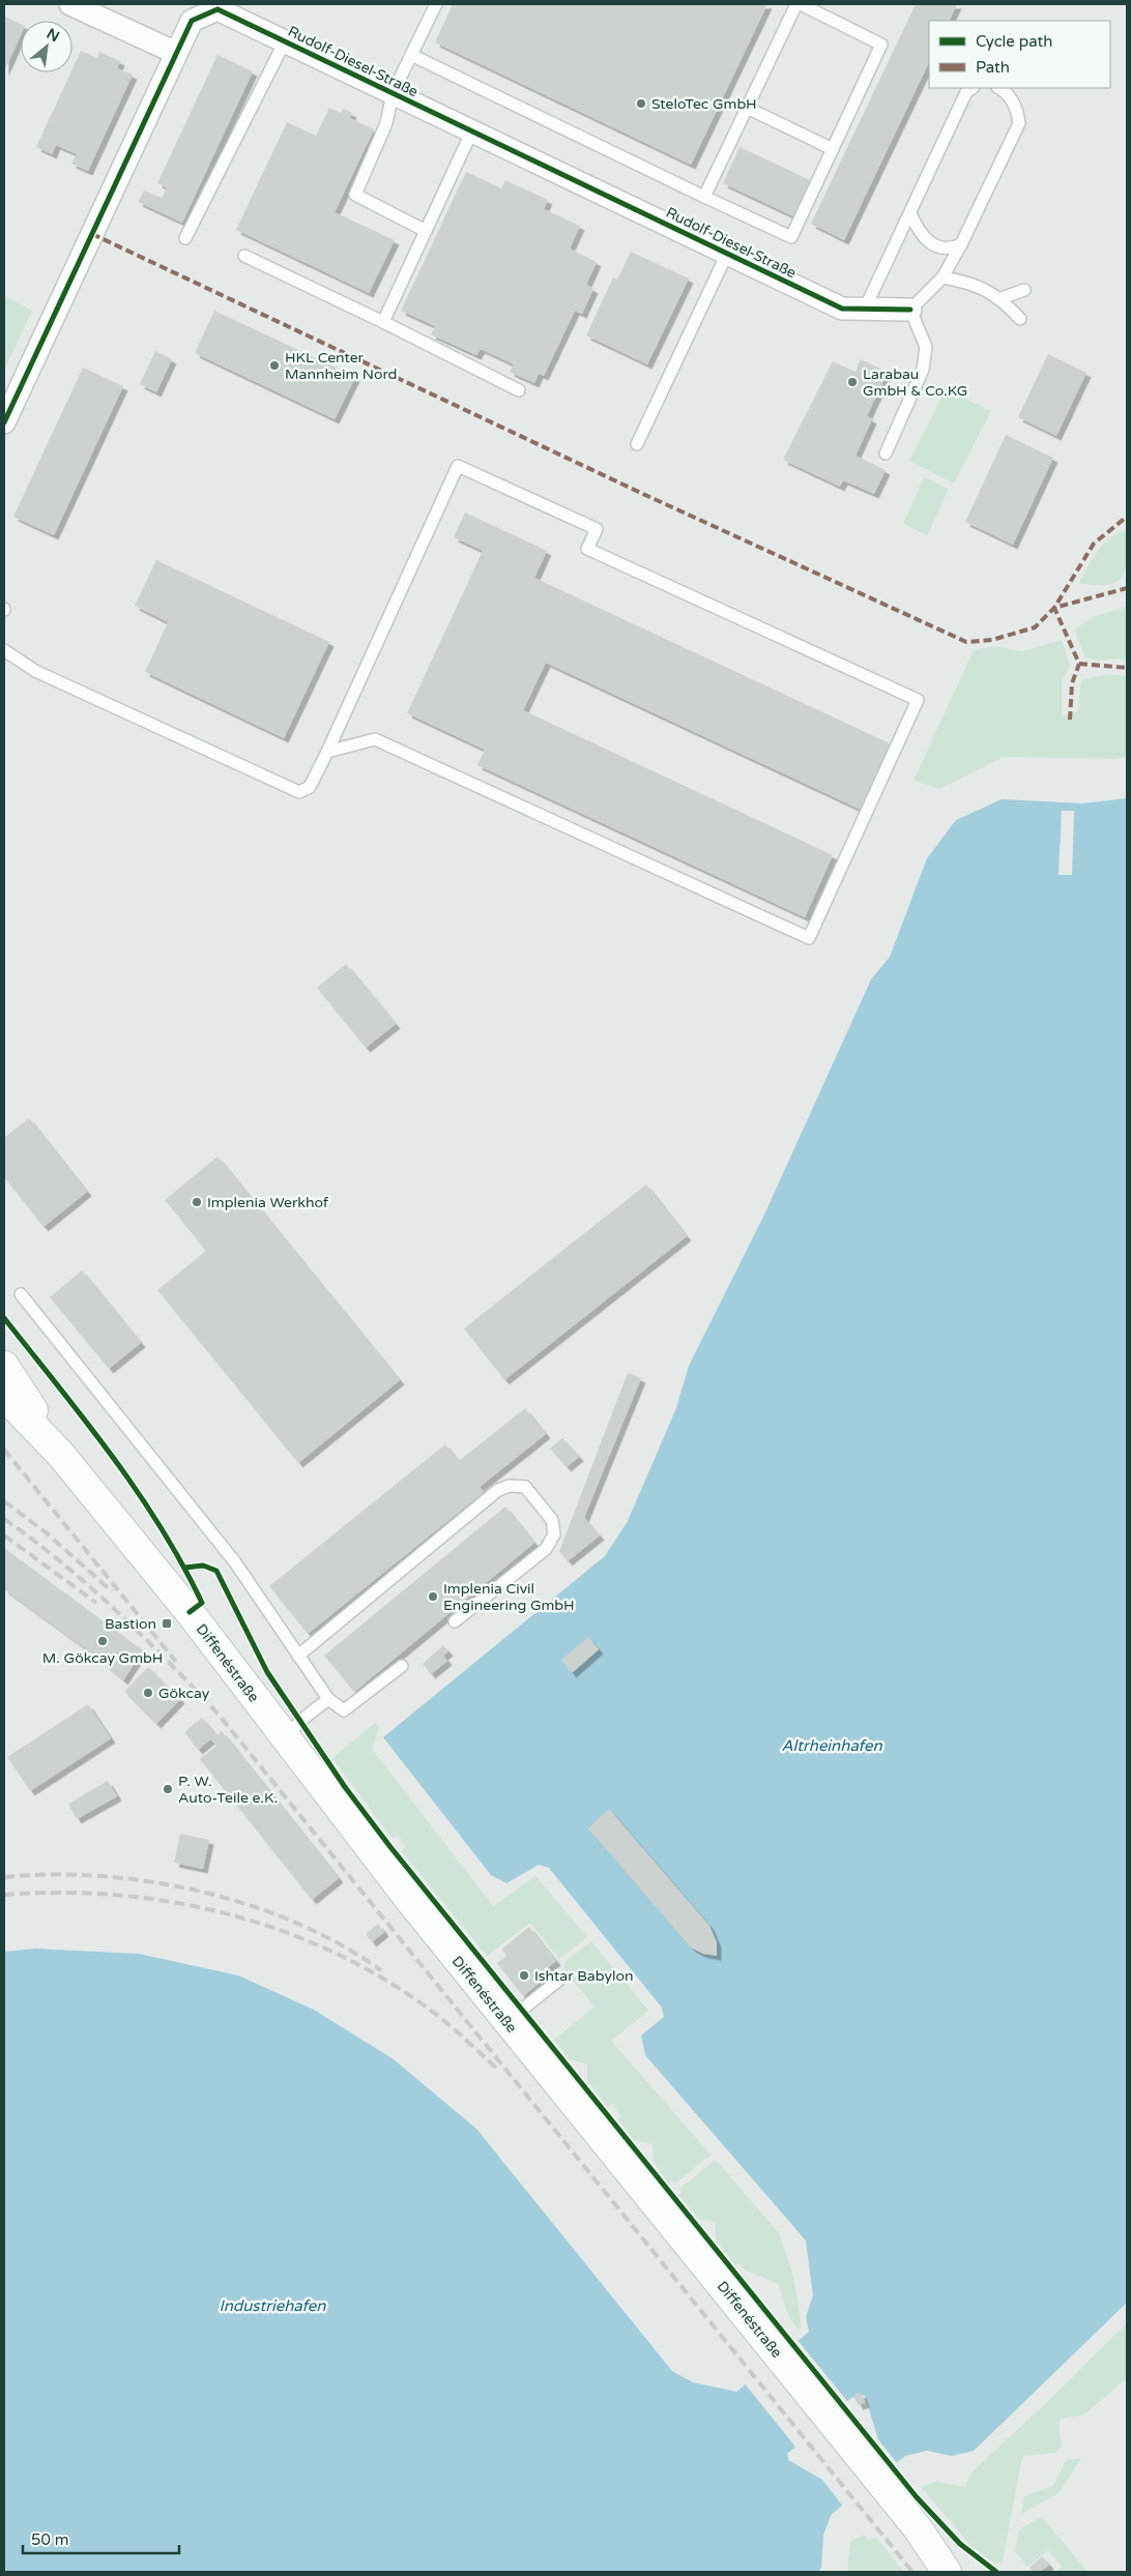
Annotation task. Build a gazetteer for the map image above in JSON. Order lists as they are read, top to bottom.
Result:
{
  "streets": {
    "main road": ["Diffenéstraße"],
    "street": ["Rudolf-Diesel-Straße"]
  },
  "water": ["Altrheinhafen", "Industriehafen"],
  "places": {
    "other": [
      "SteloTec GmbH",
      "HKL Center Mannheim Nord",
      "Larabau GmbH & Co.KG",
      "Implenia Werkhof",
      "Implenia Civil Engineering GmbH",
      "M. Gökcay GmbH",
      "Gökcay",
      "P. W. Auto-Teile e.K.",
      "Ishtar Babylon"
    ],
    "transit": ["Bastion"]
  },
  "legend": ["Cycle path", "Path"],
  "scale_bar": "50 m",
  "north": "top right"
}
